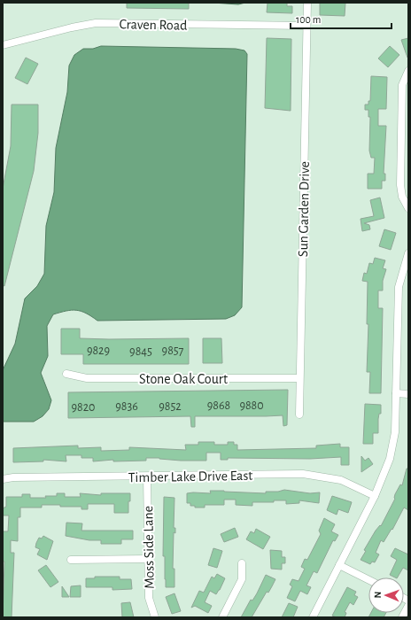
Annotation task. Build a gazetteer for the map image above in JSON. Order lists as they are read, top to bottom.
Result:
{
  "streets": {
    "street": [
      "Craven Road",
      "Sun Garden Drive",
      "Stone Oak Court",
      "Timber Lake Drive East",
      "Moss Side Lane"
    ]
  },
  "crossings": [
    ["Craven Road", "Sun Garden Drive"],
    ["Sun Garden Drive", "Stone Oak Court"],
    ["Timber Lake Drive East", "Moss Side Lane"]
  ],
  "house_numbers": [
    "9829",
    "9857",
    "9845",
    "9868",
    "9880",
    "9836",
    "9852",
    "9820"
  ],
  "scale_bar": "100 m",
  "north": "left"
}
